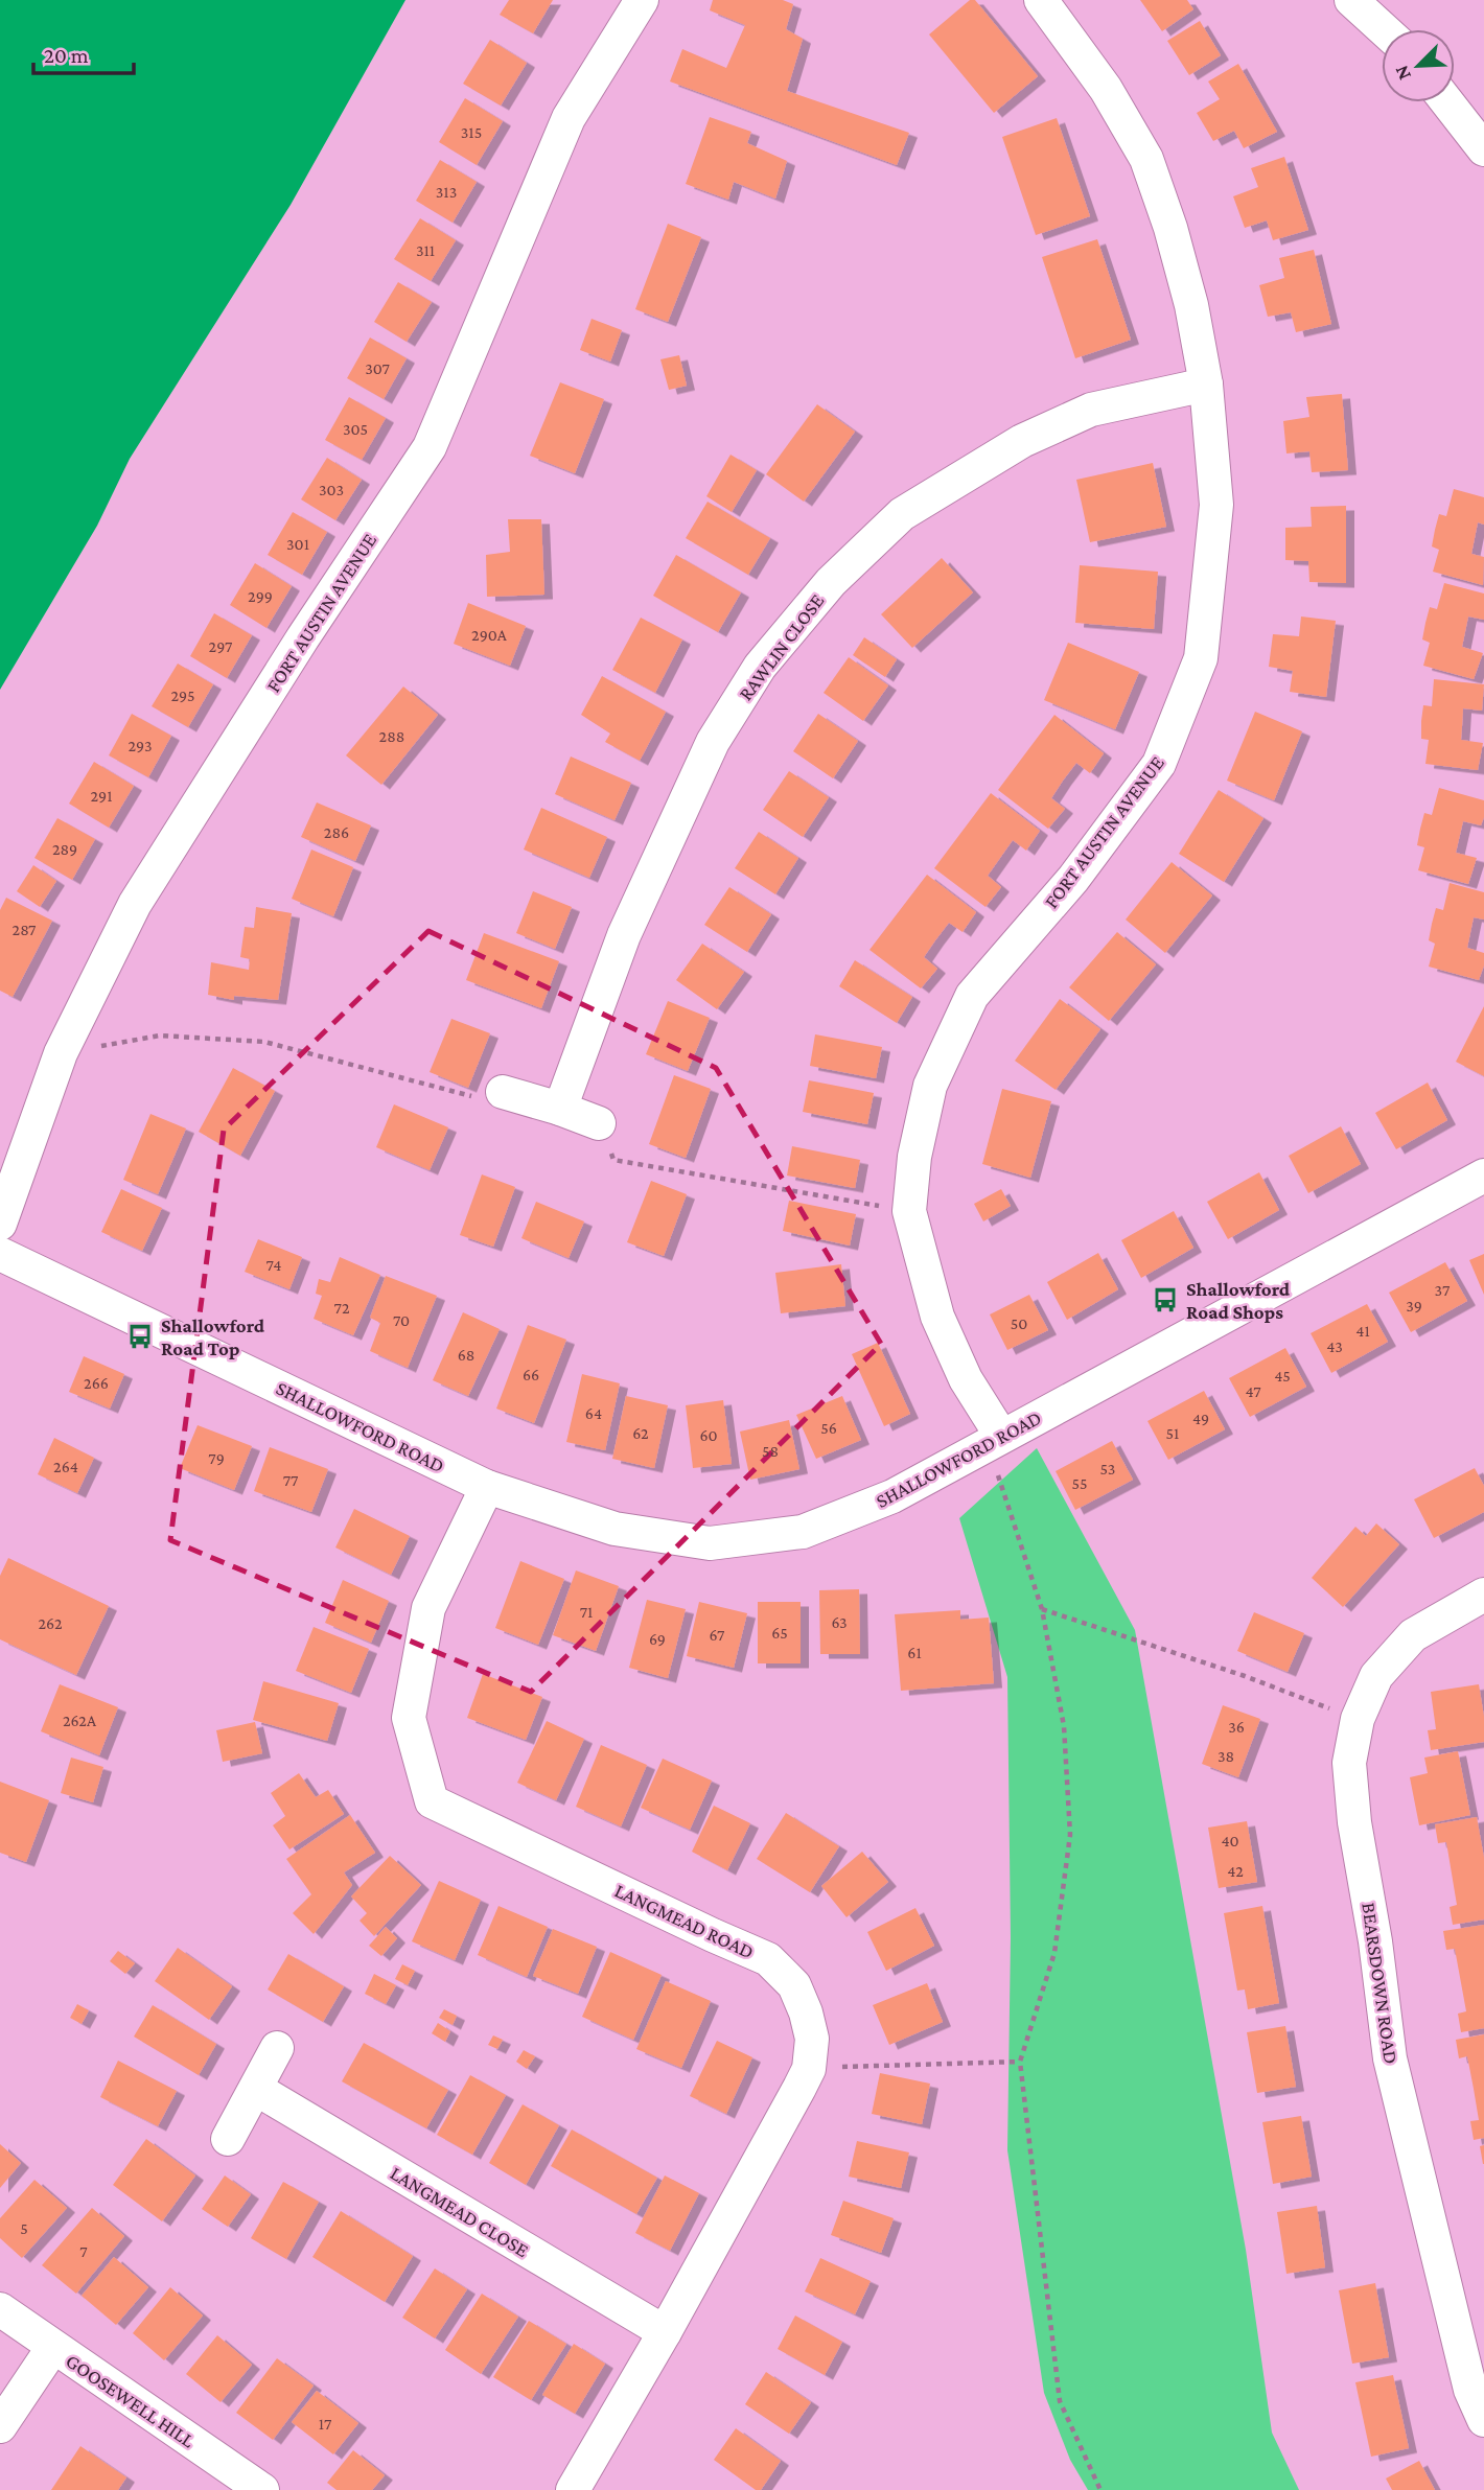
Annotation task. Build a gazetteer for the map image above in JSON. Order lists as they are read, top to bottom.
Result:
{
  "streets": {
    "street": [
      "FORT AUSTIN AVENUE",
      "RAWLIN CLOSE",
      "SHALLOWFORD ROAD",
      "LANGMEAD ROAD",
      "BEARSDOWN ROAD",
      "LANGMEAD CLOSE",
      "GOOSEWELL HILL"
    ]
  },
  "crossings": [
    ["FORT AUSTIN AVENUE", "RAWLIN CLOSE"],
    ["FORT AUSTIN AVENUE", "SHALLOWFORD ROAD"],
    ["SHALLOWFORD ROAD", "LANGMEAD ROAD"],
    ["LANGMEAD ROAD", "LANGMEAD CLOSE"]
  ],
  "places": {
    "bus stop": ["Shallowford Road Shops", "Shallowford Road Top"]
  },
  "house_numbers": [
    "315",
    "313",
    "311",
    "307",
    "305",
    "303",
    "301",
    "299",
    "290A",
    "297",
    "295",
    "288",
    "293",
    "291",
    "286",
    "289",
    "287",
    "74",
    "37",
    "39",
    "72",
    "70",
    "50",
    "41",
    "43",
    "68",
    "66",
    "45",
    "266",
    "47",
    "64",
    "49",
    "56",
    "62",
    "51",
    "60",
    "58",
    "79",
    "264",
    "53",
    "77",
    "55",
    "71",
    "63",
    "262",
    "65",
    "67",
    "69",
    "61",
    "262A",
    "36",
    "38",
    "40",
    "42",
    "5",
    "7",
    "17"
  ],
  "scale_bar": "20 m",
  "north": "bottom left"
}
